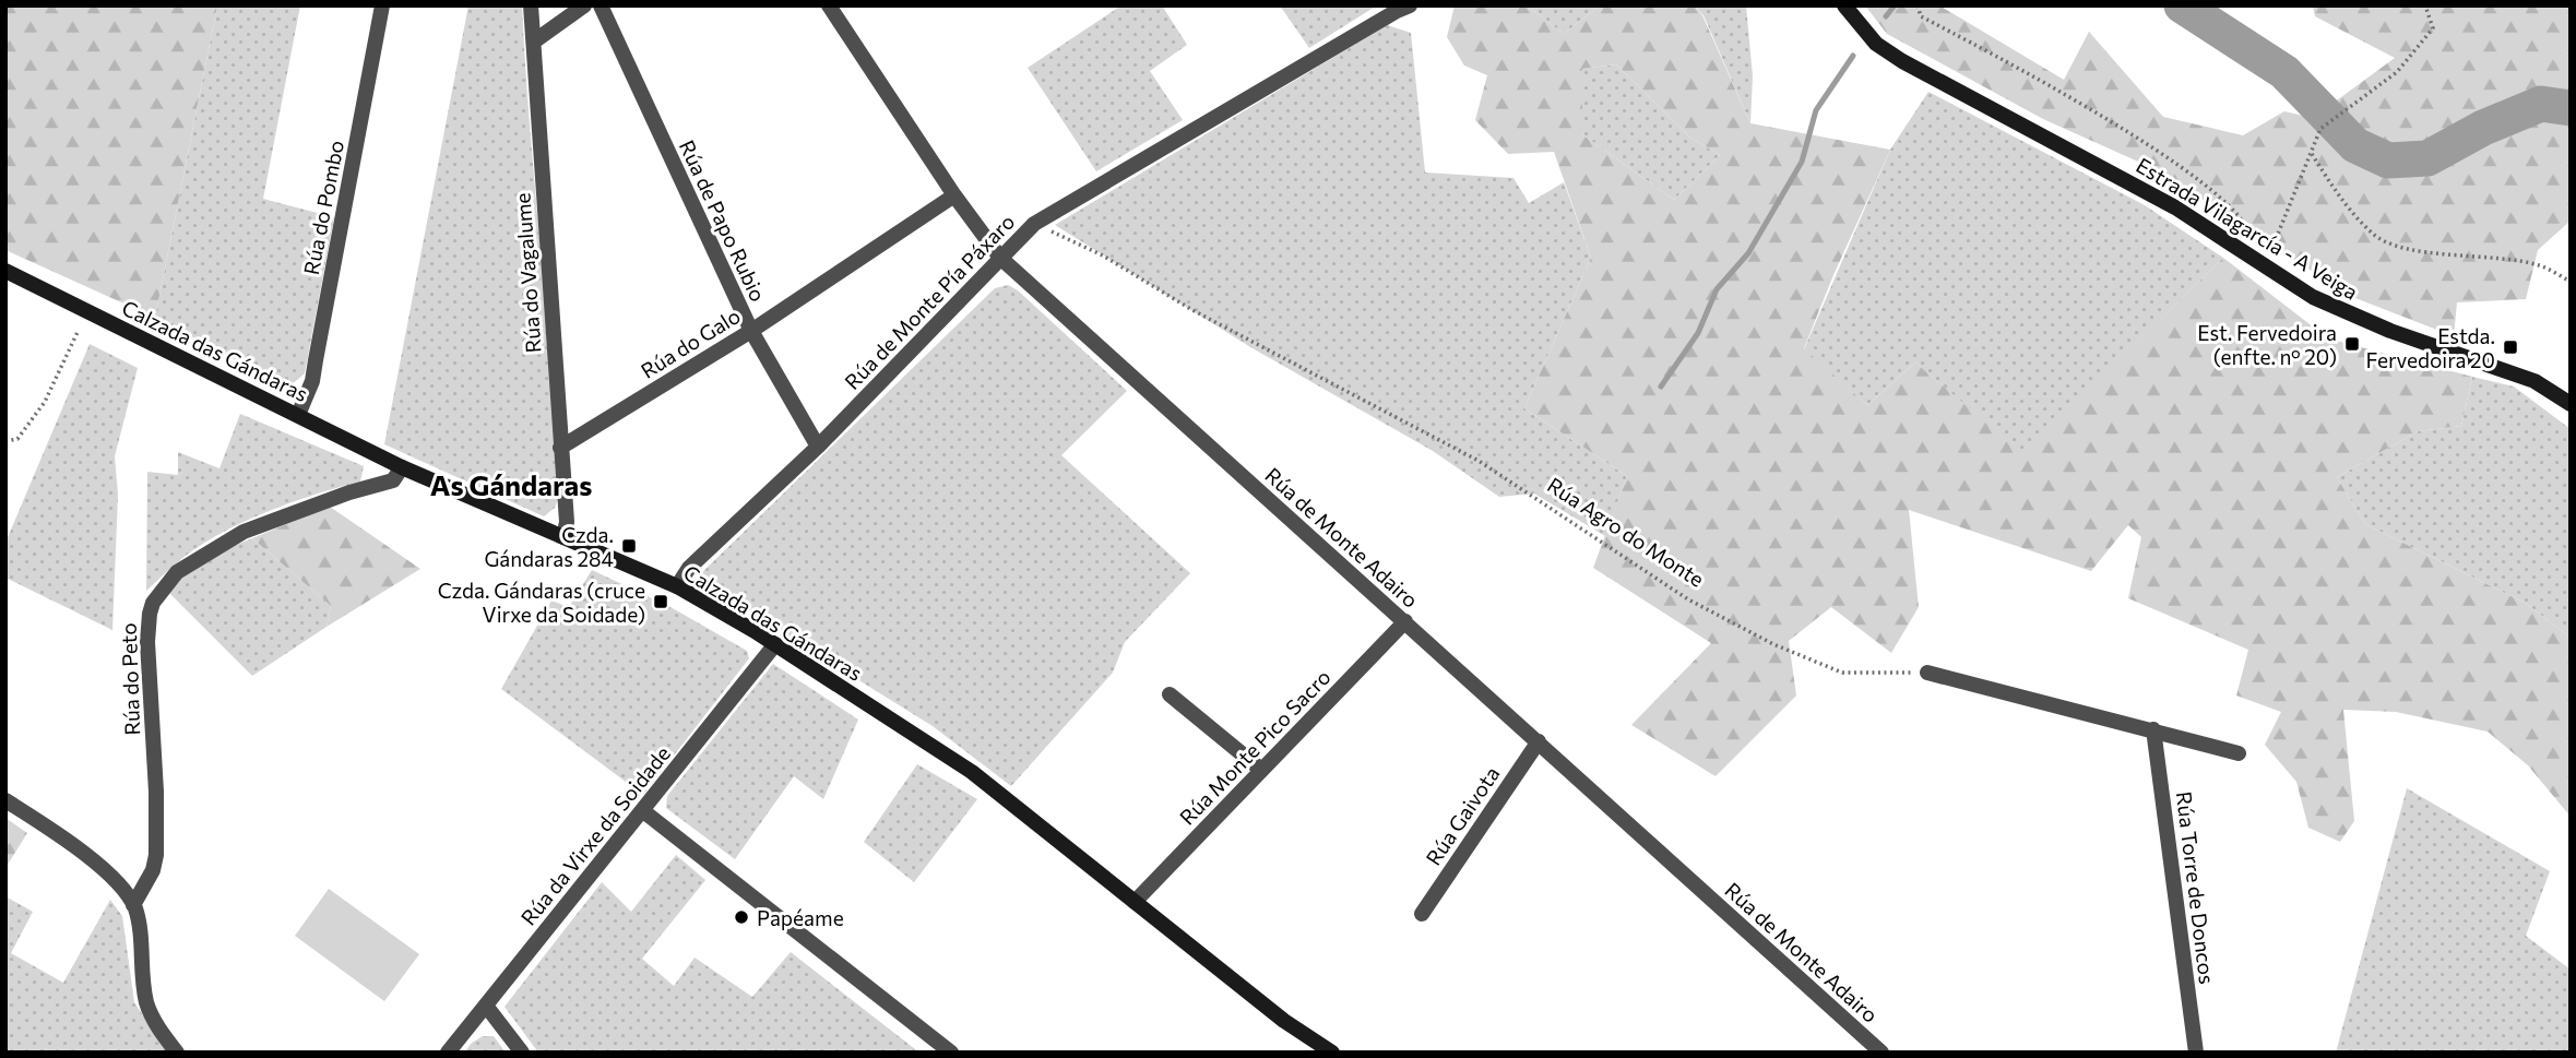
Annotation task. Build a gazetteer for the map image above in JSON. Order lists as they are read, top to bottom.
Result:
{
  "streets": {
    "main road": ["Estrada Vilagarcía - A Veiga", "Calzada das Gándaras"],
    "street": [
      "Rúa do Pombo",
      "Rúa de Papo Rubio",
      "Rúa do Vagalume",
      "Rúa de Monte Pía Páxaro",
      "Rúa do Galo",
      "Rúa de Monte Adairo",
      "Rúa do Peto",
      "Rúa Monte Pico Sacro",
      "Rúa Gaivota",
      "Rúa da Virxe da Soidade",
      "Rúa Torre de Doncos"
    ],
    "path": ["Rúa Agro do Monte"]
  },
  "crossings": [
    ["Rúa do Pombo", "Calzada das Gándaras"],
    ["Rúa de Papo Rubio", "Rúa de Monte Pía Páxaro"],
    ["Rúa de Papo Rubio", "Rúa do Galo"],
    ["Rúa do Vagalume", "Rúa do Galo"],
    ["Rúa do Vagalume", "Calzada das Gándaras"],
    ["Rúa de Monte Pía Páxaro", "Calzada das Gándaras"],
    ["Rúa de Monte Pía Páxaro", "Rúa Agro do Monte"],
    ["Rúa de Monte Pía Páxaro", "Rúa de Monte Adairo"],
    ["Rúa do Galo", "Rúa de Monte Adairo"],
    ["Calzada das Gándaras", "Rúa do Peto"],
    ["Calzada das Gándaras", "Rúa Monte Pico Sacro"],
    ["Calzada das Gándaras", "Rúa da Virxe da Soidade"],
    ["Rúa de Monte Adairo", "Rúa Monte Pico Sacro"],
    ["Rúa de Monte Adairo", "Rúa Gaivota"]
  ],
  "districts": ["As Gándaras"],
  "places": {
    "transit": [
      "Est. Fervedoira (enfte. nº 20)",
      "Estda. Fervedoira 20",
      "Czda. Gándaras 284",
      "Czda. Gándaras (cruce Virxe da Soidade)"
    ],
    "other": ["Papéame"]
  }
}
